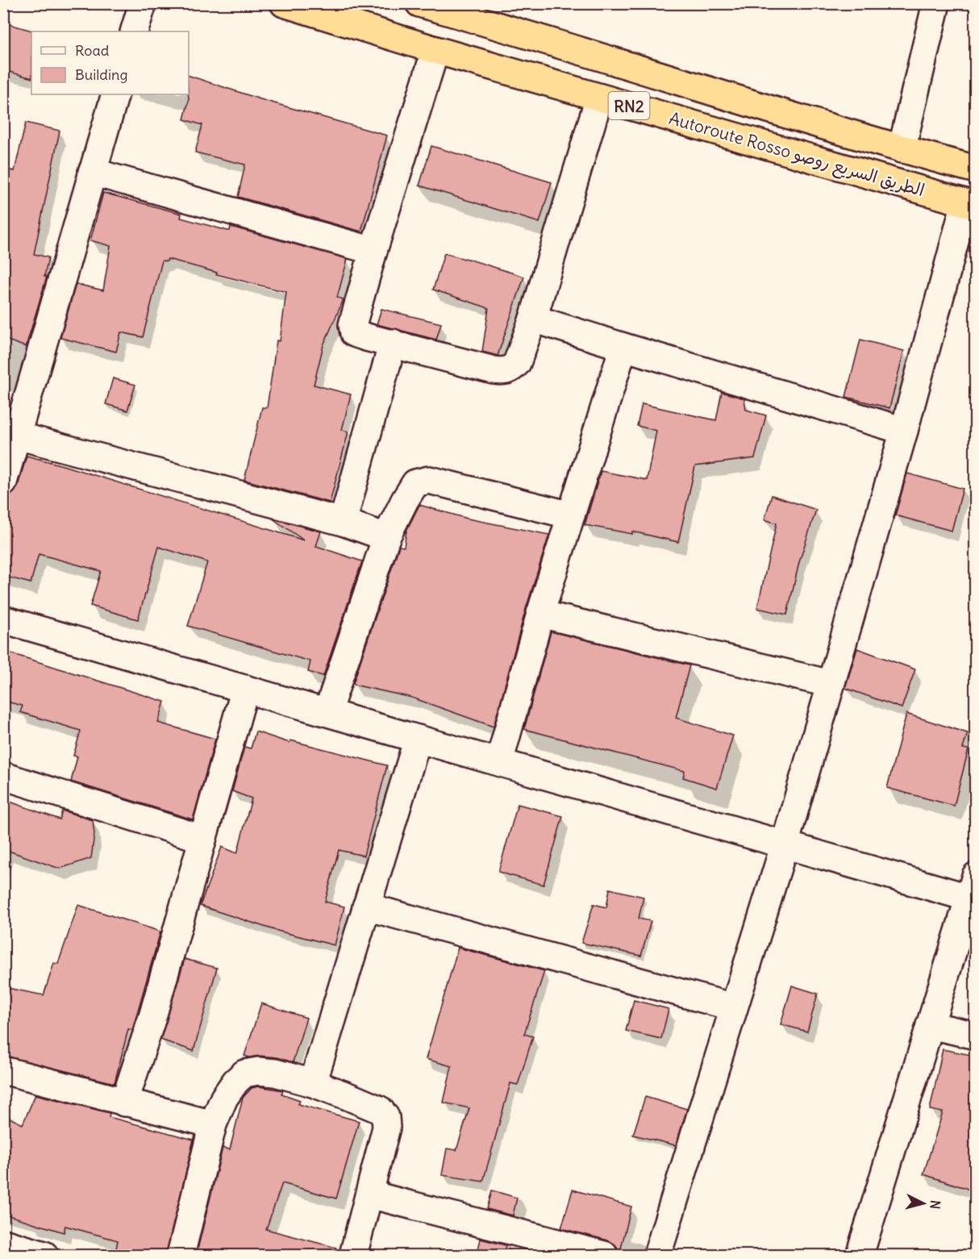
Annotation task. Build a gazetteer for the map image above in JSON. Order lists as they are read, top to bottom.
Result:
{
  "streets": {
    "highway": ["RN2", "Autoroute Rosso الطريق السريع روصو"]
  },
  "legend": ["Road", "Building"],
  "north": "right"
}
